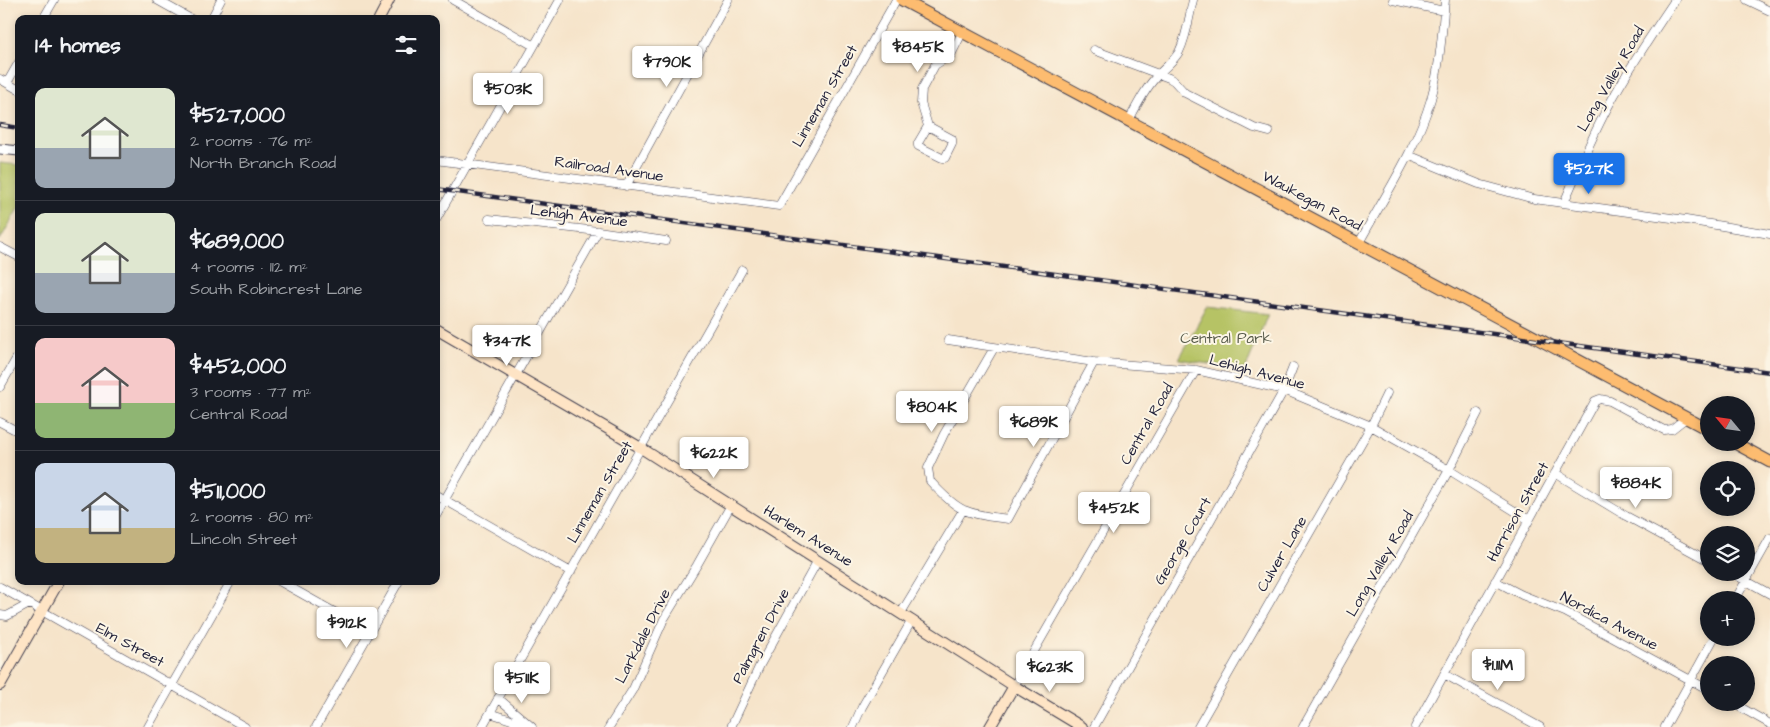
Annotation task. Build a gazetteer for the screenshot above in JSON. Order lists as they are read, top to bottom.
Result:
{
  "streets": {
    "main road": ["Waukegan Road", "Central Road", "Harlem Avenue"],
    "street": [
      "Long Valley Road",
      "Linneman Street",
      "Railroad Avenue",
      "Lehigh Avenue",
      "Harrison Street",
      "George Court",
      "Culver Lane",
      "Nordica Avenue",
      "Larkdale Drive",
      "Palmgren Drive",
      "Elm Street"
    ]
  },
  "crossings": [
    ["Long Valley Road", "Lehigh Avenue"],
    ["Linneman Street", "Railroad Avenue"],
    ["Linneman Street", "Harlem Avenue"],
    ["Waukegan Road", "Harrison Street"],
    ["Lehigh Avenue", "Central Road"],
    ["Lehigh Avenue", "Harrison Street"],
    ["Lehigh Avenue", "George Court"],
    ["Lehigh Avenue", "Culver Lane"],
    ["Central Road", "Harlem Avenue"],
    ["Harrison Street", "Nordica Avenue"],
    ["Harlem Avenue", "Larkdale Drive"],
    ["Harlem Avenue", "Palmgren Drive"]
  ],
  "parks": ["Central Park"],
  "north": "top left",
  "page": {
    "heading": "14 homes",
    "price": [
      "$845K",
      "$790K",
      "$503K",
      "$527K",
      "$347K",
      "$804K",
      "$689K",
      "$622K",
      "$884K",
      "$452K",
      "$912K",
      "$1.11M",
      "$623K",
      "$511K"
    ],
    "list": [
      {
        "name": "$527,000",
        "note": "2 rooms · 76 m² · North Branch Road"
      },
      {
        "name": "$689,000",
        "note": "4 rooms · 112 m² · South Robincrest Lane"
      },
      {
        "name": "$452,000",
        "note": "3 rooms · 77 m² · Central Road"
      },
      {
        "name": "$511,000",
        "note": "2 rooms · 80 m² · Lincoln Street"
      }
    ],
    "map_buttons": ["+", "−"]
  }
}
